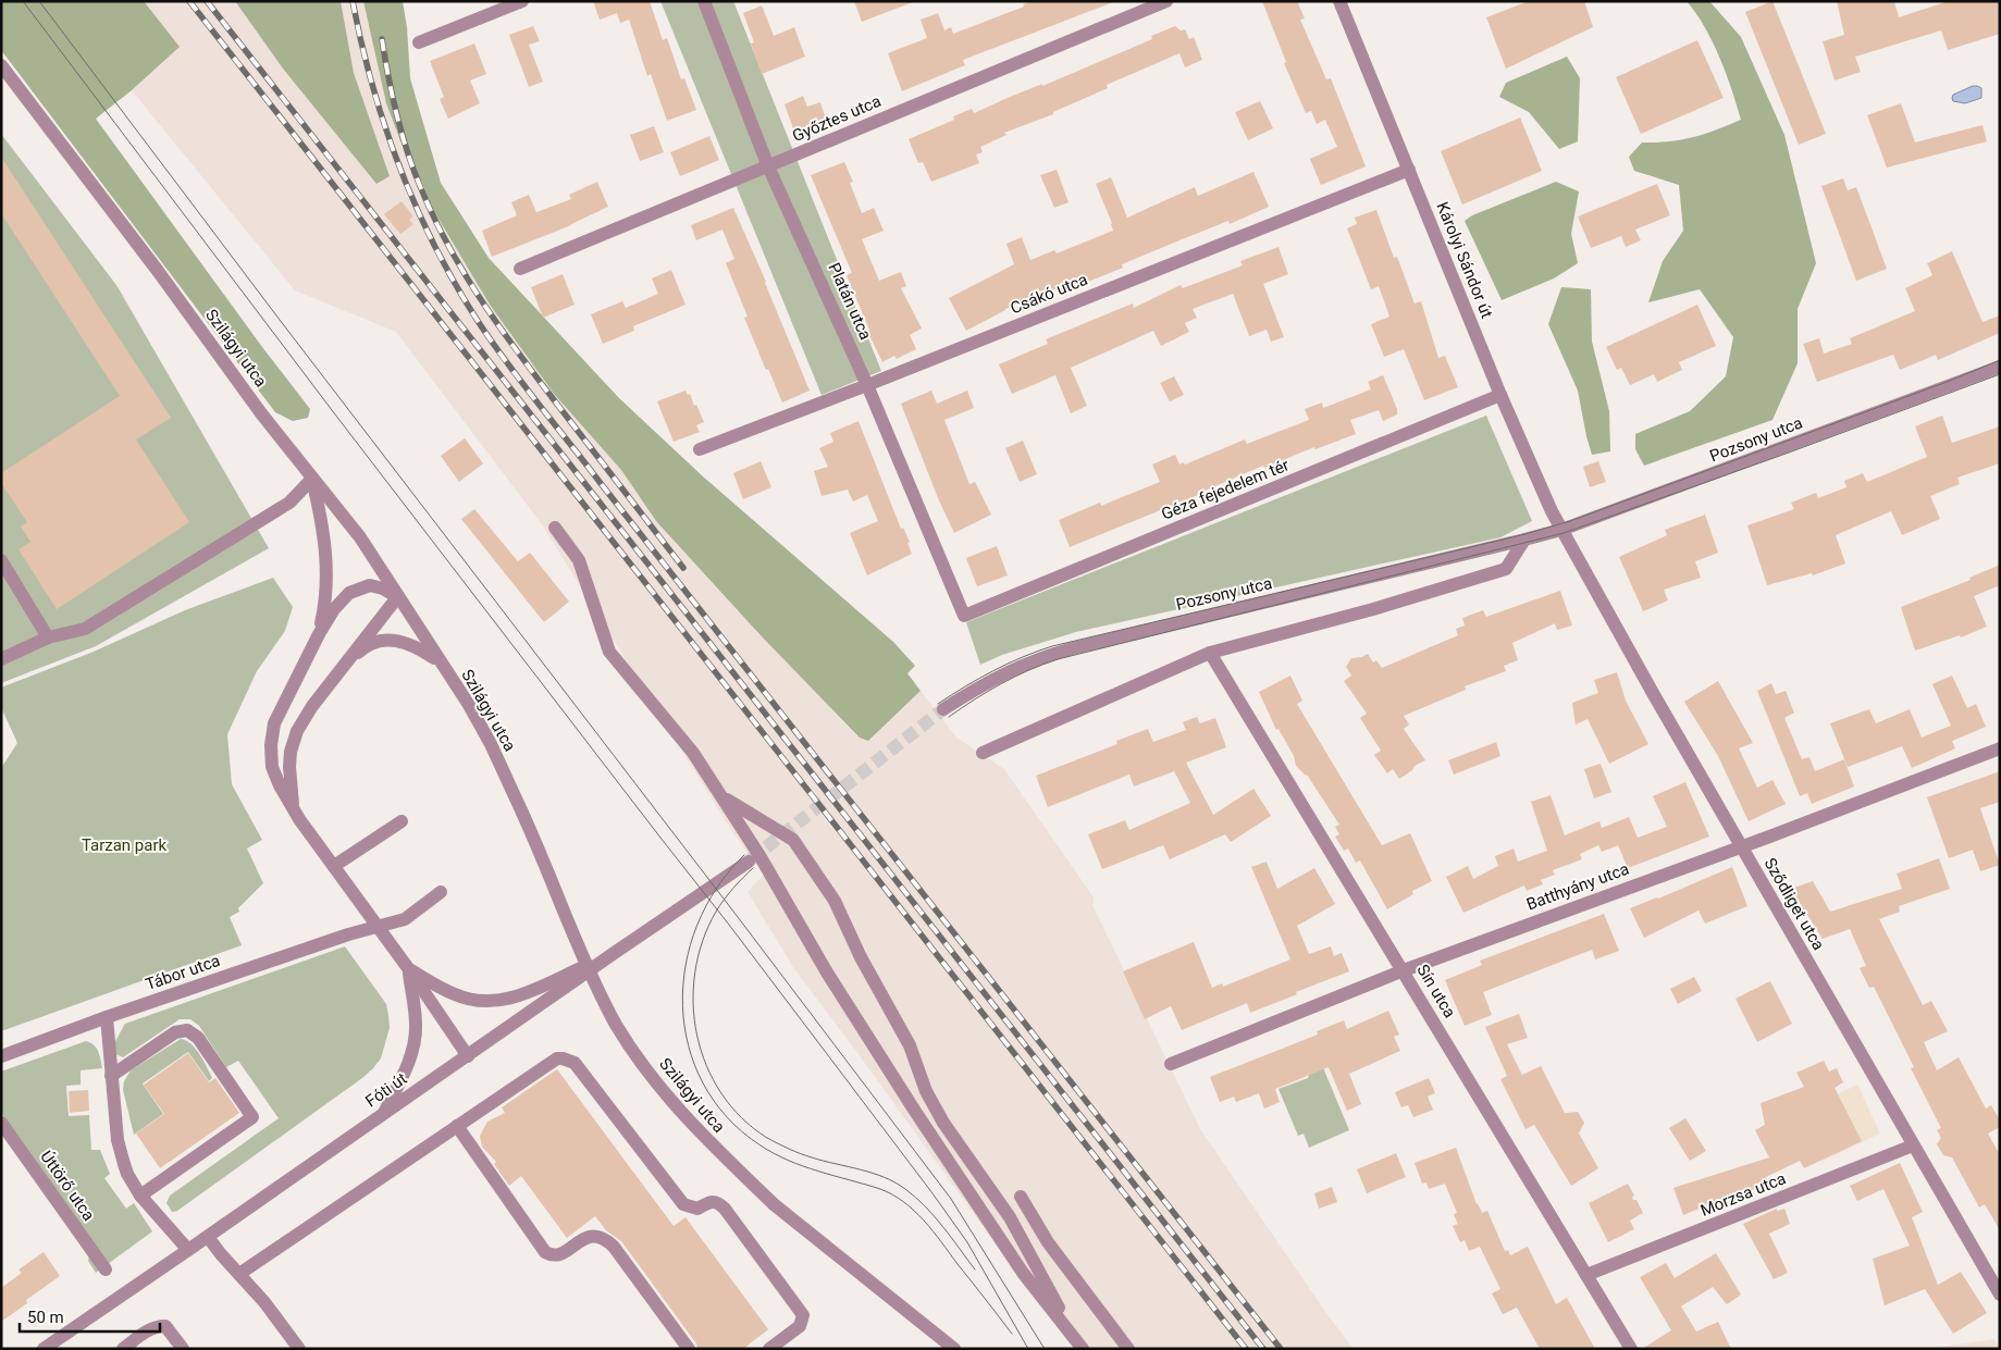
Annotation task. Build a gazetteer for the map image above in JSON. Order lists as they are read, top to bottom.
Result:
{
  "streets": {
    "street": [
      "Győztes utca",
      "Károlyi Sándor út",
      "Csákó utca",
      "Platán utca",
      "Szilágyi utca",
      "Pozsony utca",
      "Géza fejedelem tér",
      "Batthyány utca",
      "Sződliget utca",
      "Tábor utca",
      "Sín utca",
      "Fóti út",
      "Úttörő utca",
      "Morzsa utca"
    ]
  },
  "crossings": [
    ["Győztes utca", "Platán utca"],
    ["Károlyi Sándor út", "Csákó utca"],
    ["Károlyi Sándor út", "Pozsony utca"],
    ["Károlyi Sándor út", "Géza fejedelem tér"],
    ["Károlyi Sándor út", "Sződliget utca"],
    ["Csákó utca", "Platán utca"],
    ["Platán utca", "Géza fejedelem tér"],
    ["Pozsony utca", "Sződliget utca"],
    ["Batthyány utca", "Sződliget utca"],
    ["Batthyány utca", "Sín utca"],
    ["Sződliget utca", "Morzsa utca"],
    ["Sín utca", "Morzsa utca"]
  ],
  "parks": ["Tarzan park"],
  "scale_bar": "50 m"
}
